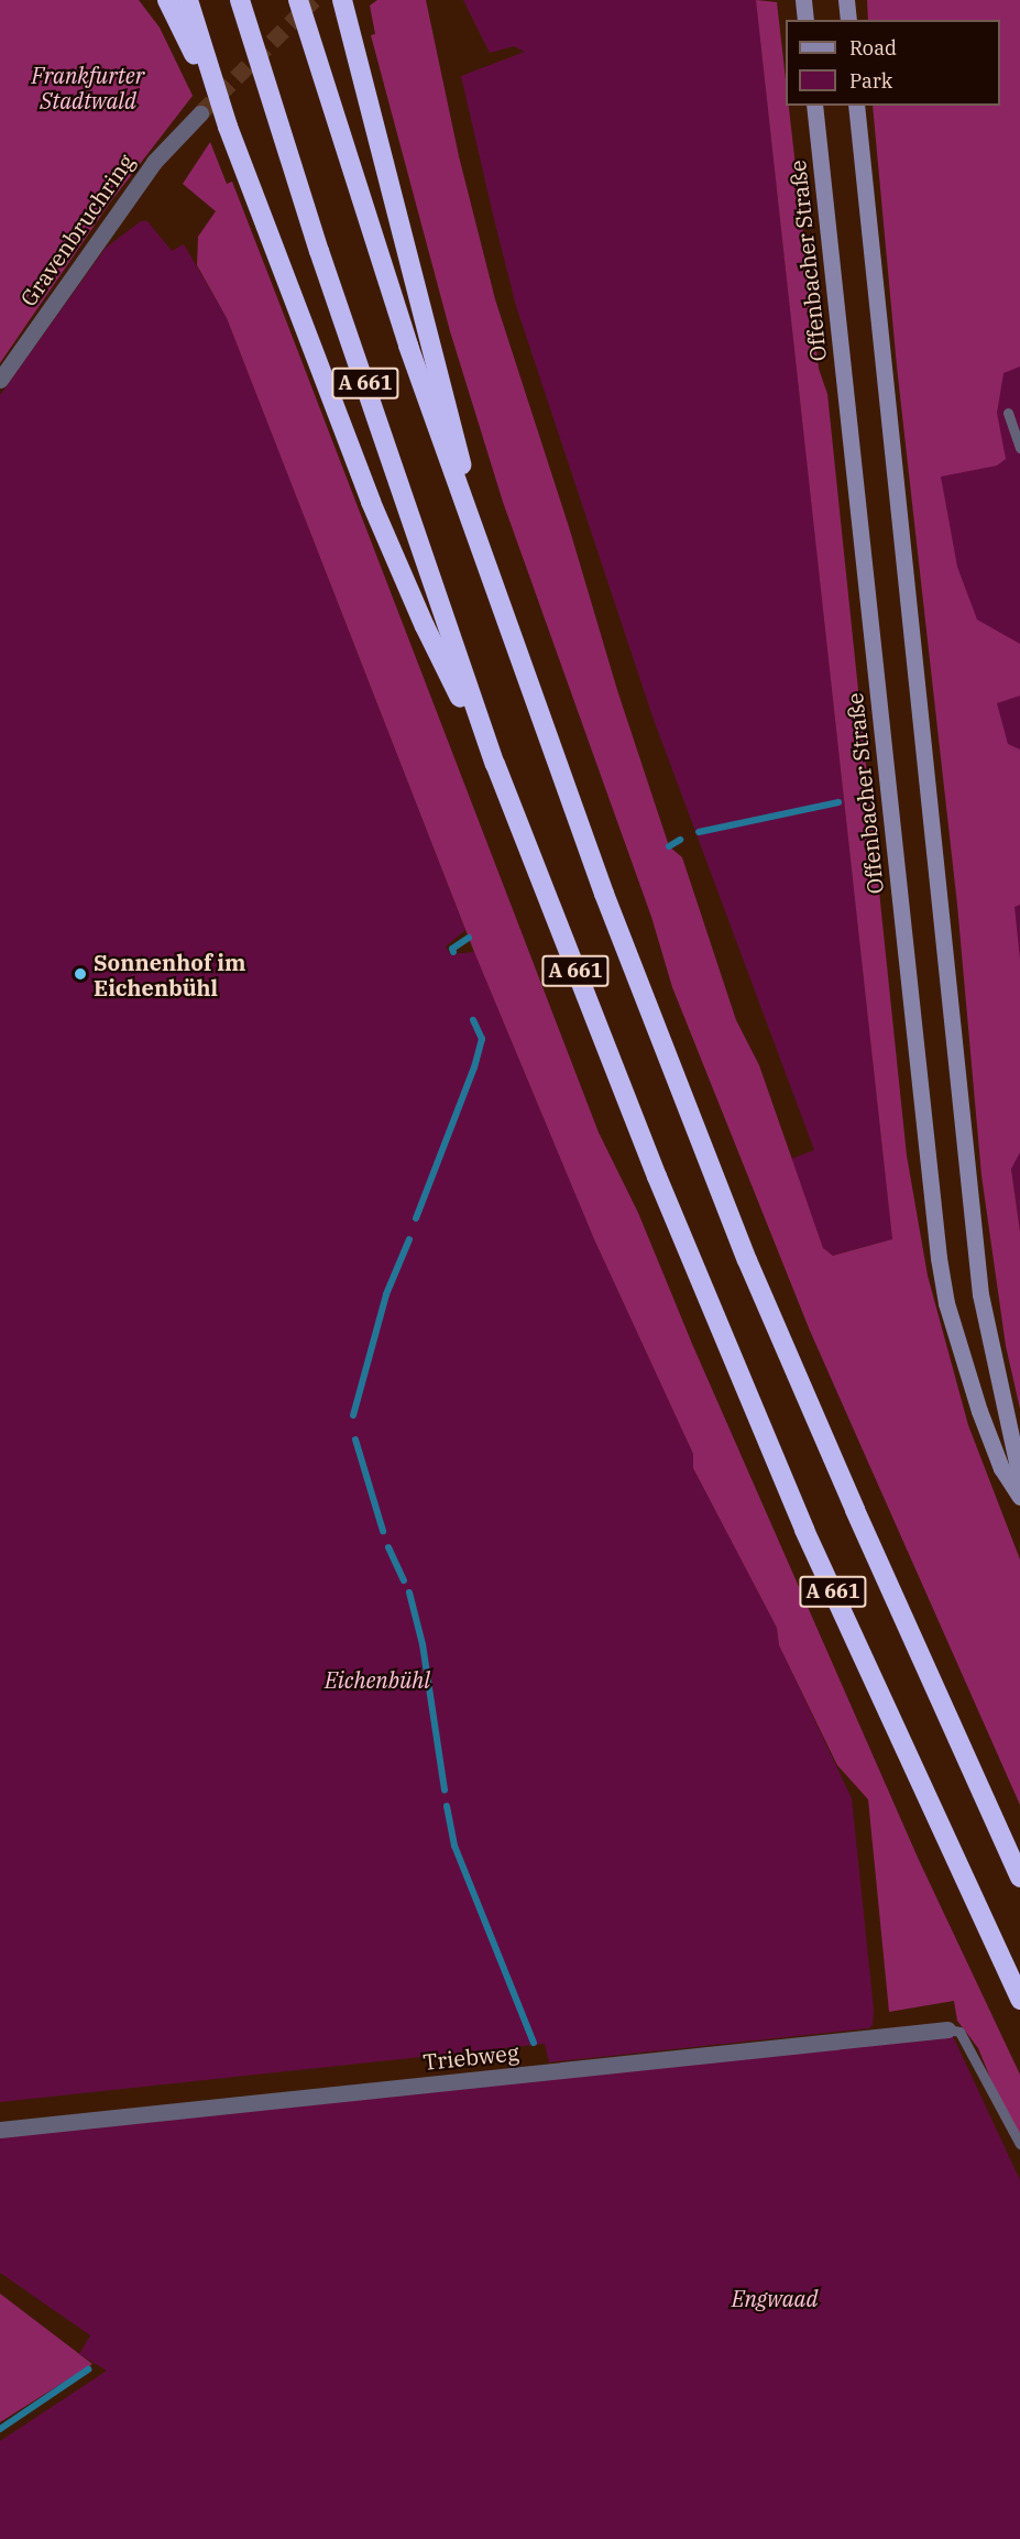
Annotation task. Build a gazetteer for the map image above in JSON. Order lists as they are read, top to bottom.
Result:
{
  "streets": {
    "highway": ["A 661"],
    "main road": ["Offenbacher Straße"],
    "street": ["Gravenbruchring", "Triebweg"]
  },
  "parks": ["Frankfurter Stadtwald", "Eichenbühl", "Engwaad"],
  "places": ["Sonnenhof im Eichenbühl"],
  "legend": ["Road", "Park"]
}
